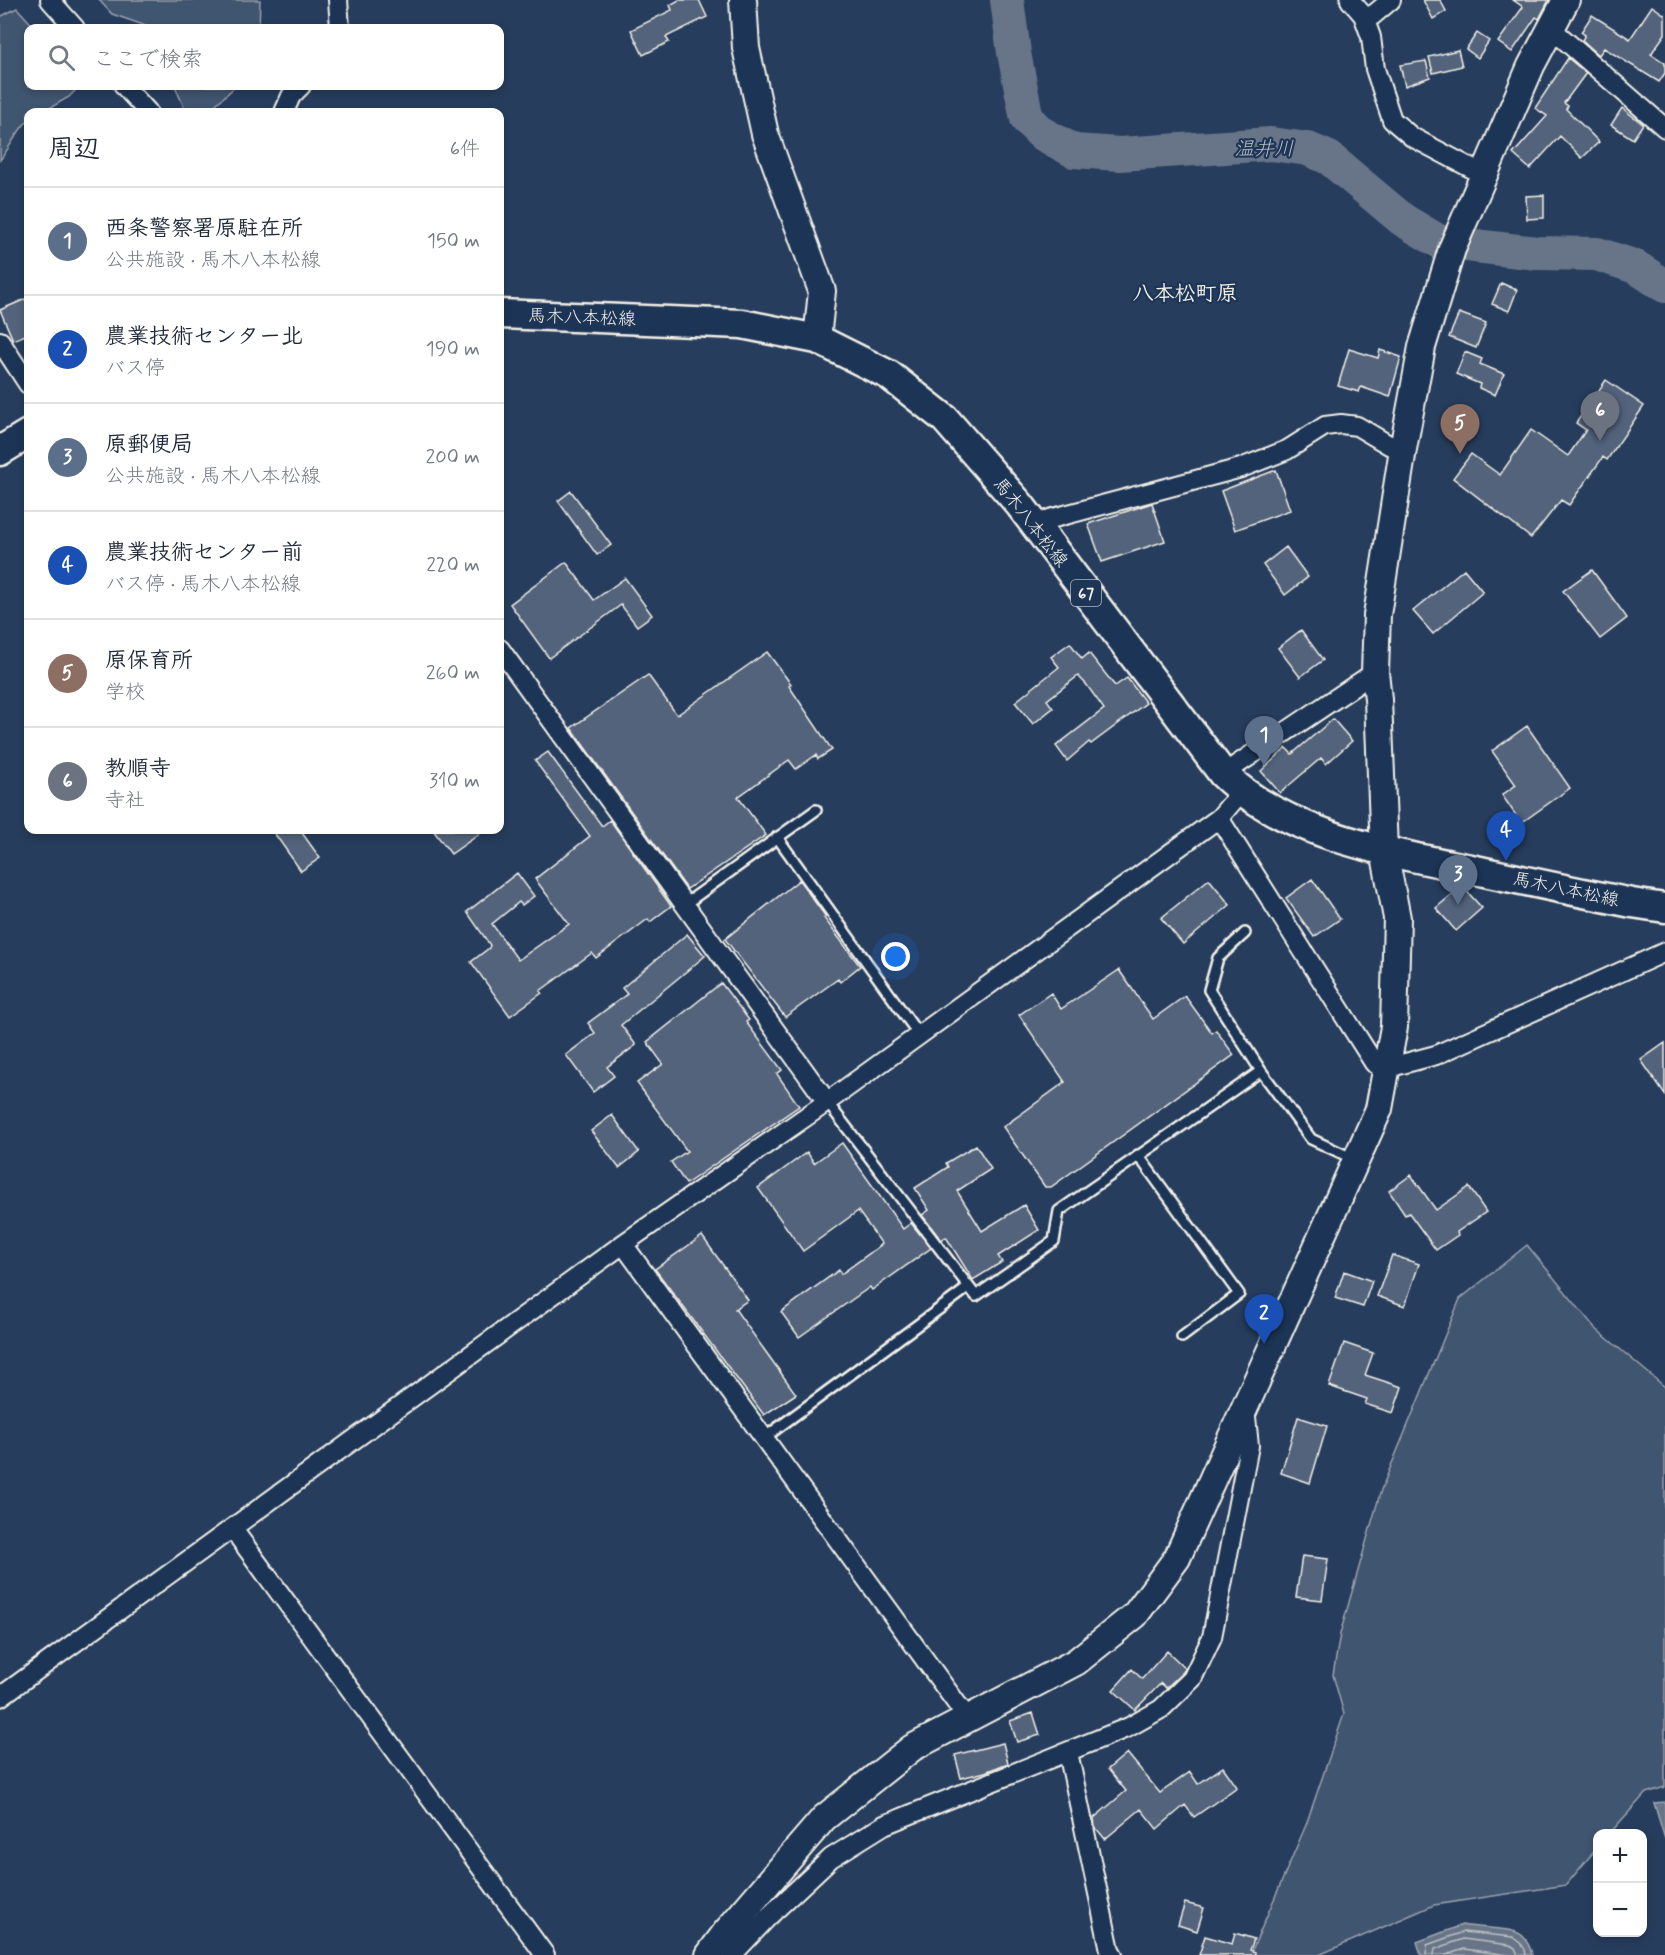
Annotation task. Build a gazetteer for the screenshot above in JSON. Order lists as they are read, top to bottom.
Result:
{
  "streets": {
    "main road": ["馬木八本松線", "67"]
  },
  "districts": ["八本松町原"],
  "water": ["温井川"],
  "page": {
    "search": "ここで検索",
    "heading": ["周辺", "6件"],
    "list": [
      {
        "mark": "1",
        "name": "西条警察署原駐在所",
        "note": "公共施設 · 馬木八本松線",
        "value": "150 m"
      },
      {
        "mark": "2",
        "name": "農業技術センター北",
        "note": "バス停",
        "value": "190 m"
      },
      {
        "mark": "3",
        "name": "原郵便局",
        "note": "公共施設 · 馬木八本松線",
        "value": "200 m"
      },
      {
        "mark": "4",
        "name": "農業技術センター前",
        "note": "バス停 · 馬木八本松線",
        "value": "220 m"
      },
      {
        "mark": "5",
        "name": "原保育所",
        "note": "学校",
        "value": "260 m"
      },
      {
        "mark": "6",
        "name": "教順寺",
        "note": "寺社",
        "value": "310 m"
      }
    ],
    "pins": [
      "6",
      "5",
      "1",
      "4",
      "3",
      "2"
    ],
    "map_buttons": ["+", "−"]
  }
}
